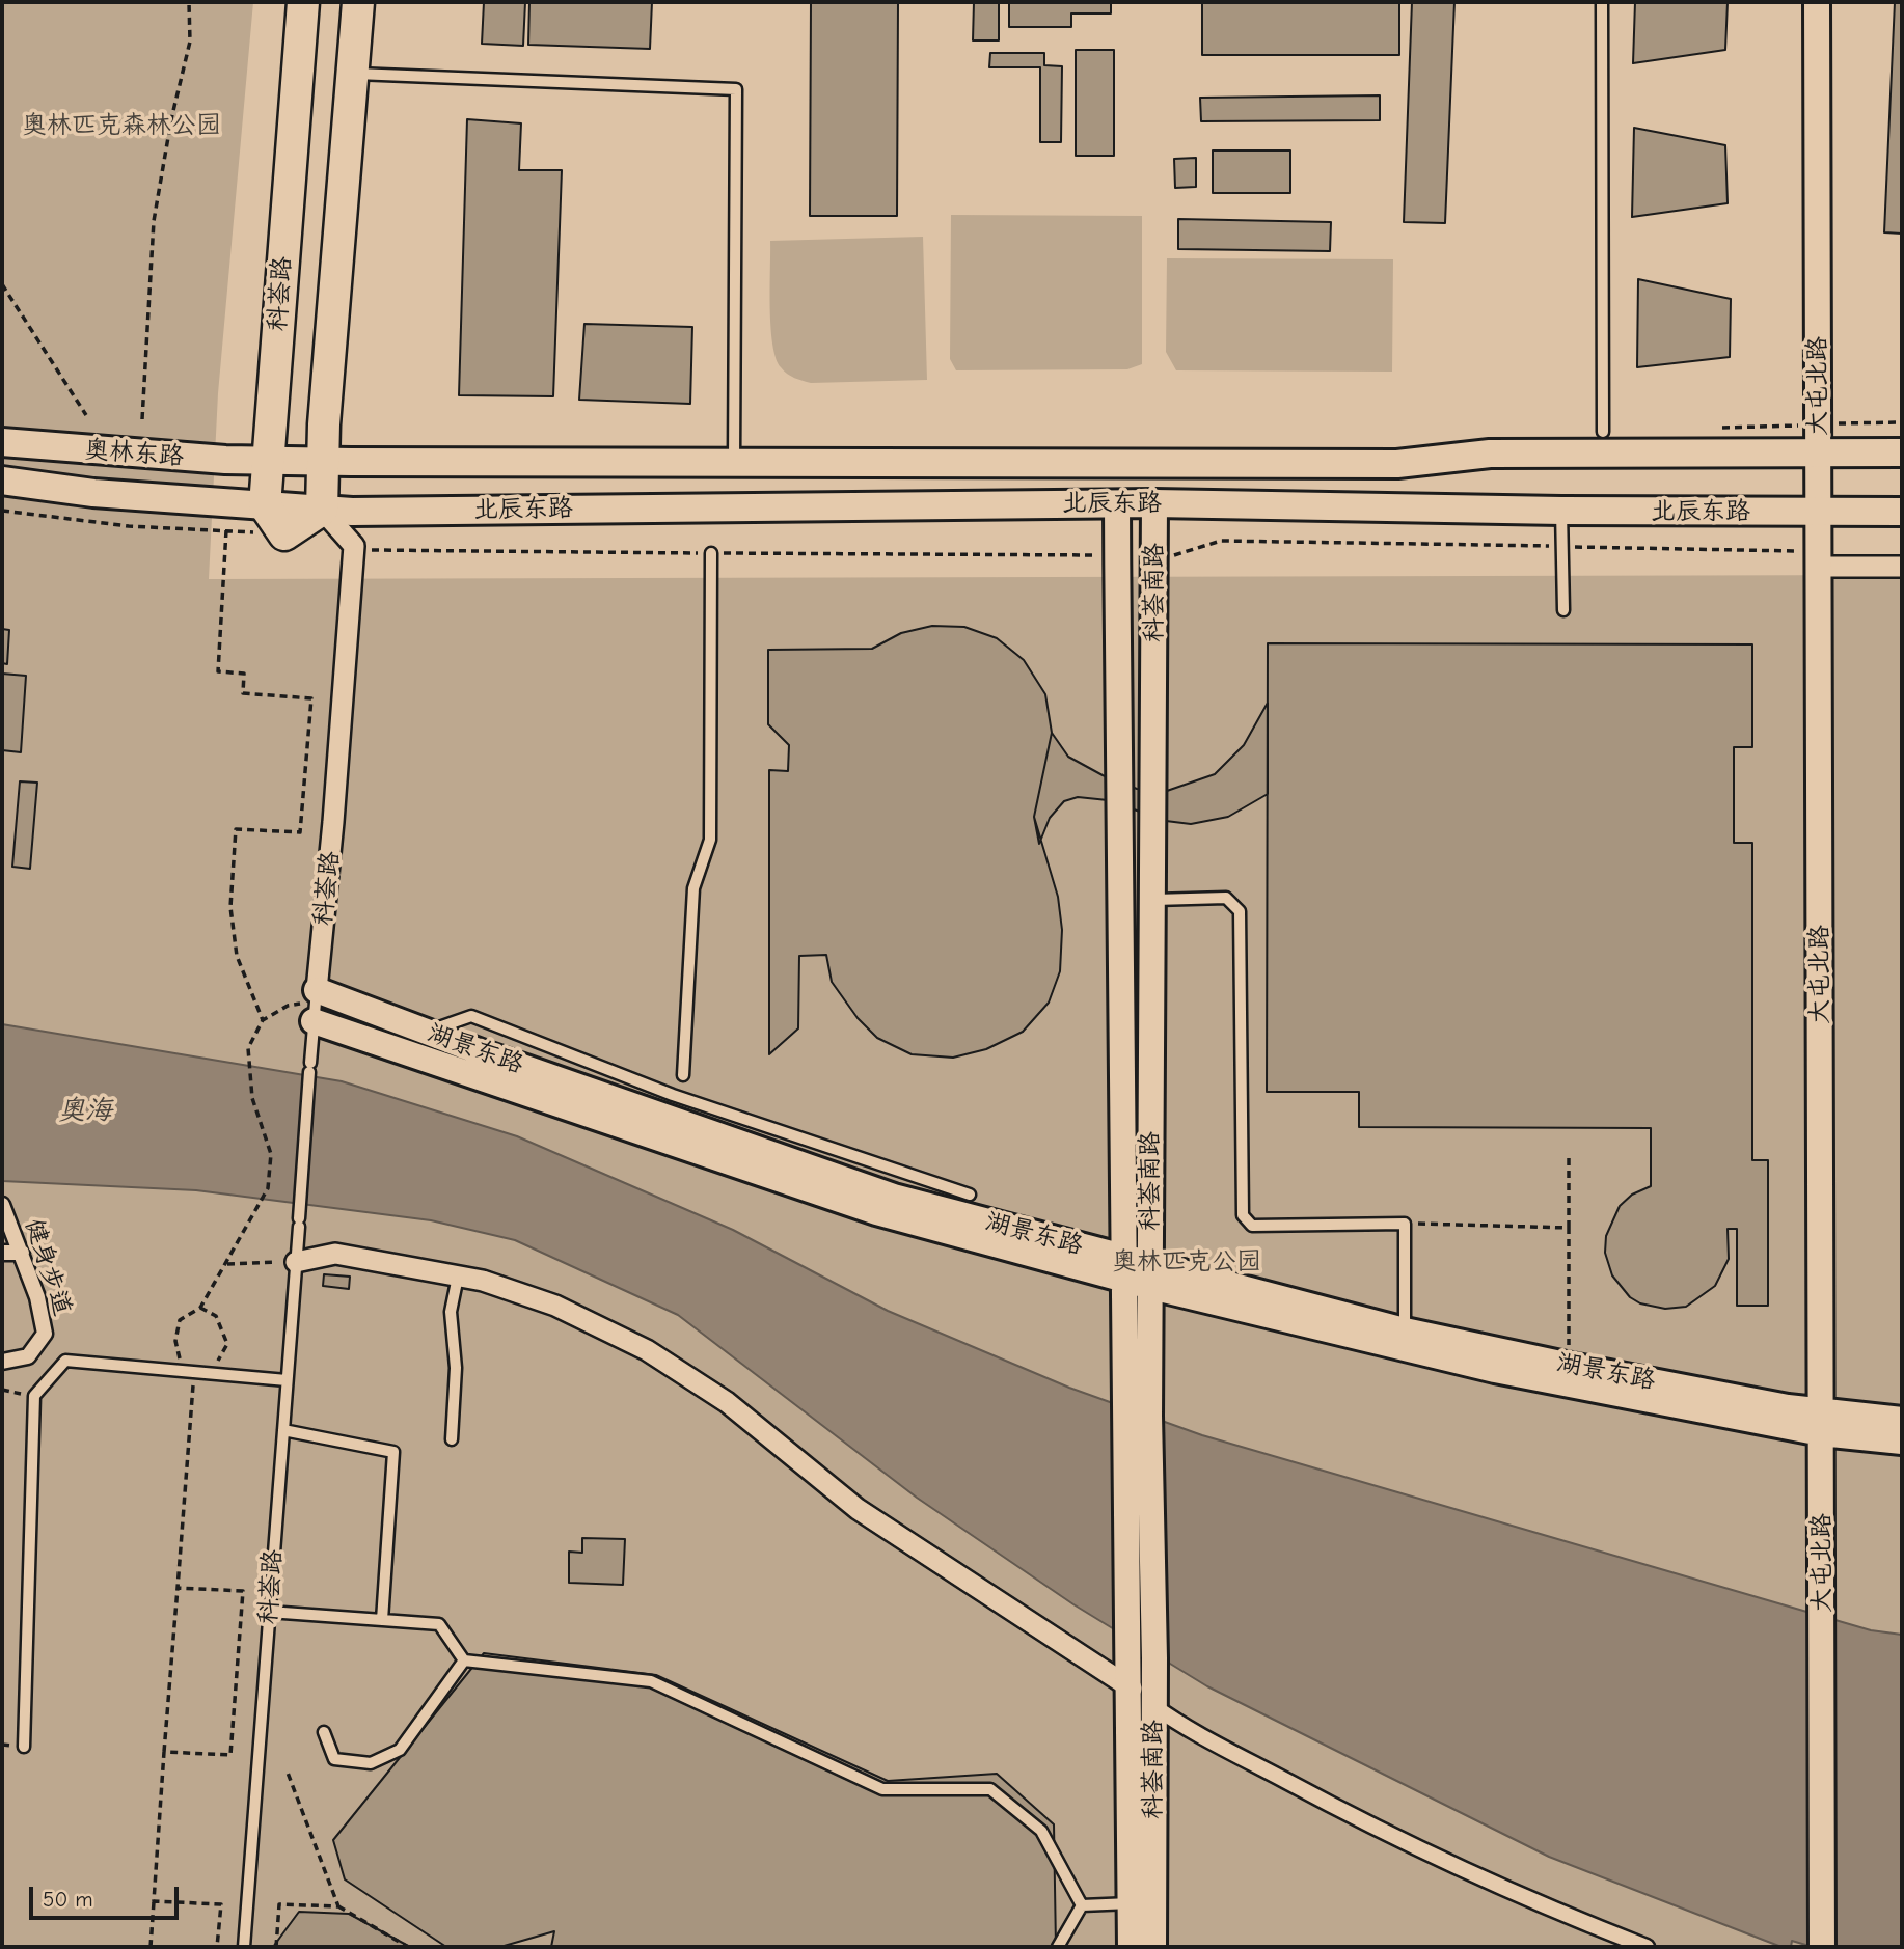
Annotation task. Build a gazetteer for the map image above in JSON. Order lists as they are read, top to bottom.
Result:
{
  "streets": {
    "main road": ["科荟路", "奥林东路", "北辰东路"],
    "street": [
      "大屯北路",
      "科荟南路",
      "湖景东路",
      "健身步道"
    ]
  },
  "crossings": [
    ["科荟路", "奥林东路"],
    ["科荟路", "湖景东路"],
    ["大屯北路", "北辰东路"],
    ["大屯北路", "湖景东路"],
    ["奥林东路", "北辰东路"],
    ["北辰东路", "科荟南路"],
    ["科荟南路", "湖景东路"]
  ],
  "water": ["奥海"],
  "parks": ["奥林匹克森林公园", "奥林匹克公园"],
  "scale_bar": "50 m"
}
